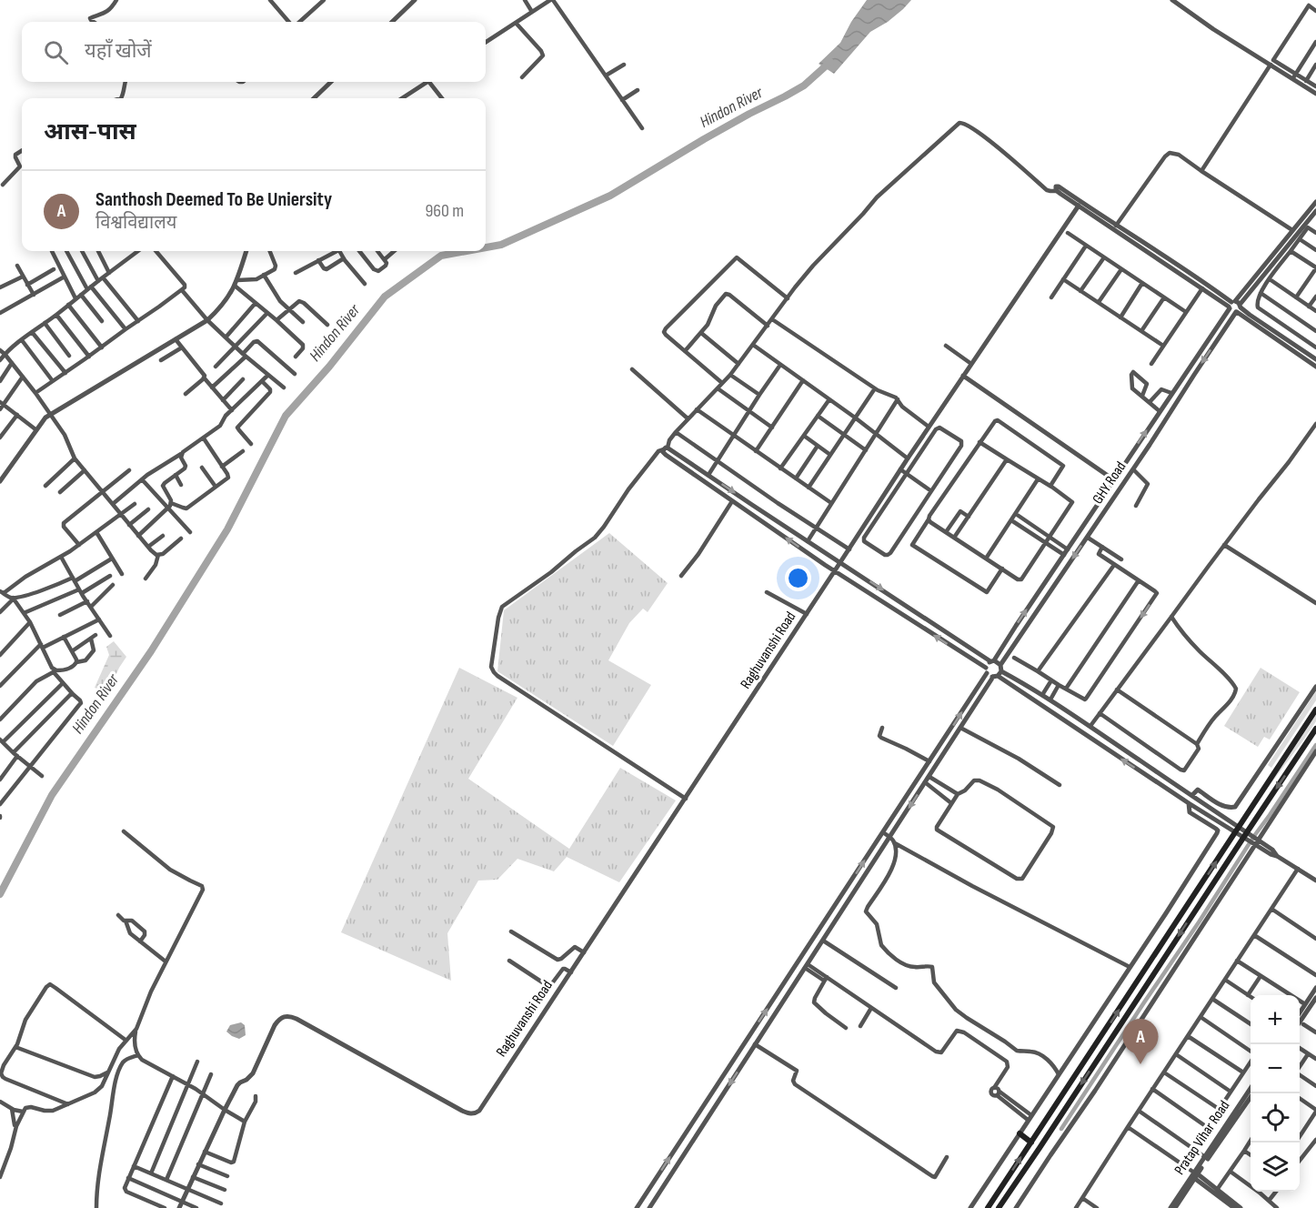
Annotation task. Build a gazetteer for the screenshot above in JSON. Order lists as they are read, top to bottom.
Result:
{
  "streets": {
    "street": ["GHY Road", "Raghuvanshi Road", "Pratap Vihar Road"]
  },
  "water": ["Hindon River"],
  "page": {
    "search": "यहाँ खोजें",
    "heading": "आस-पास",
    "list": [
      {
        "mark": "A",
        "name": "Santhosh Deemed To Be Uniersity",
        "note": "विश्वविद्यालय",
        "value": "960 m"
      }
    ],
    "map_buttons": ["+", "−"],
    "pins": "A"
  }
}
